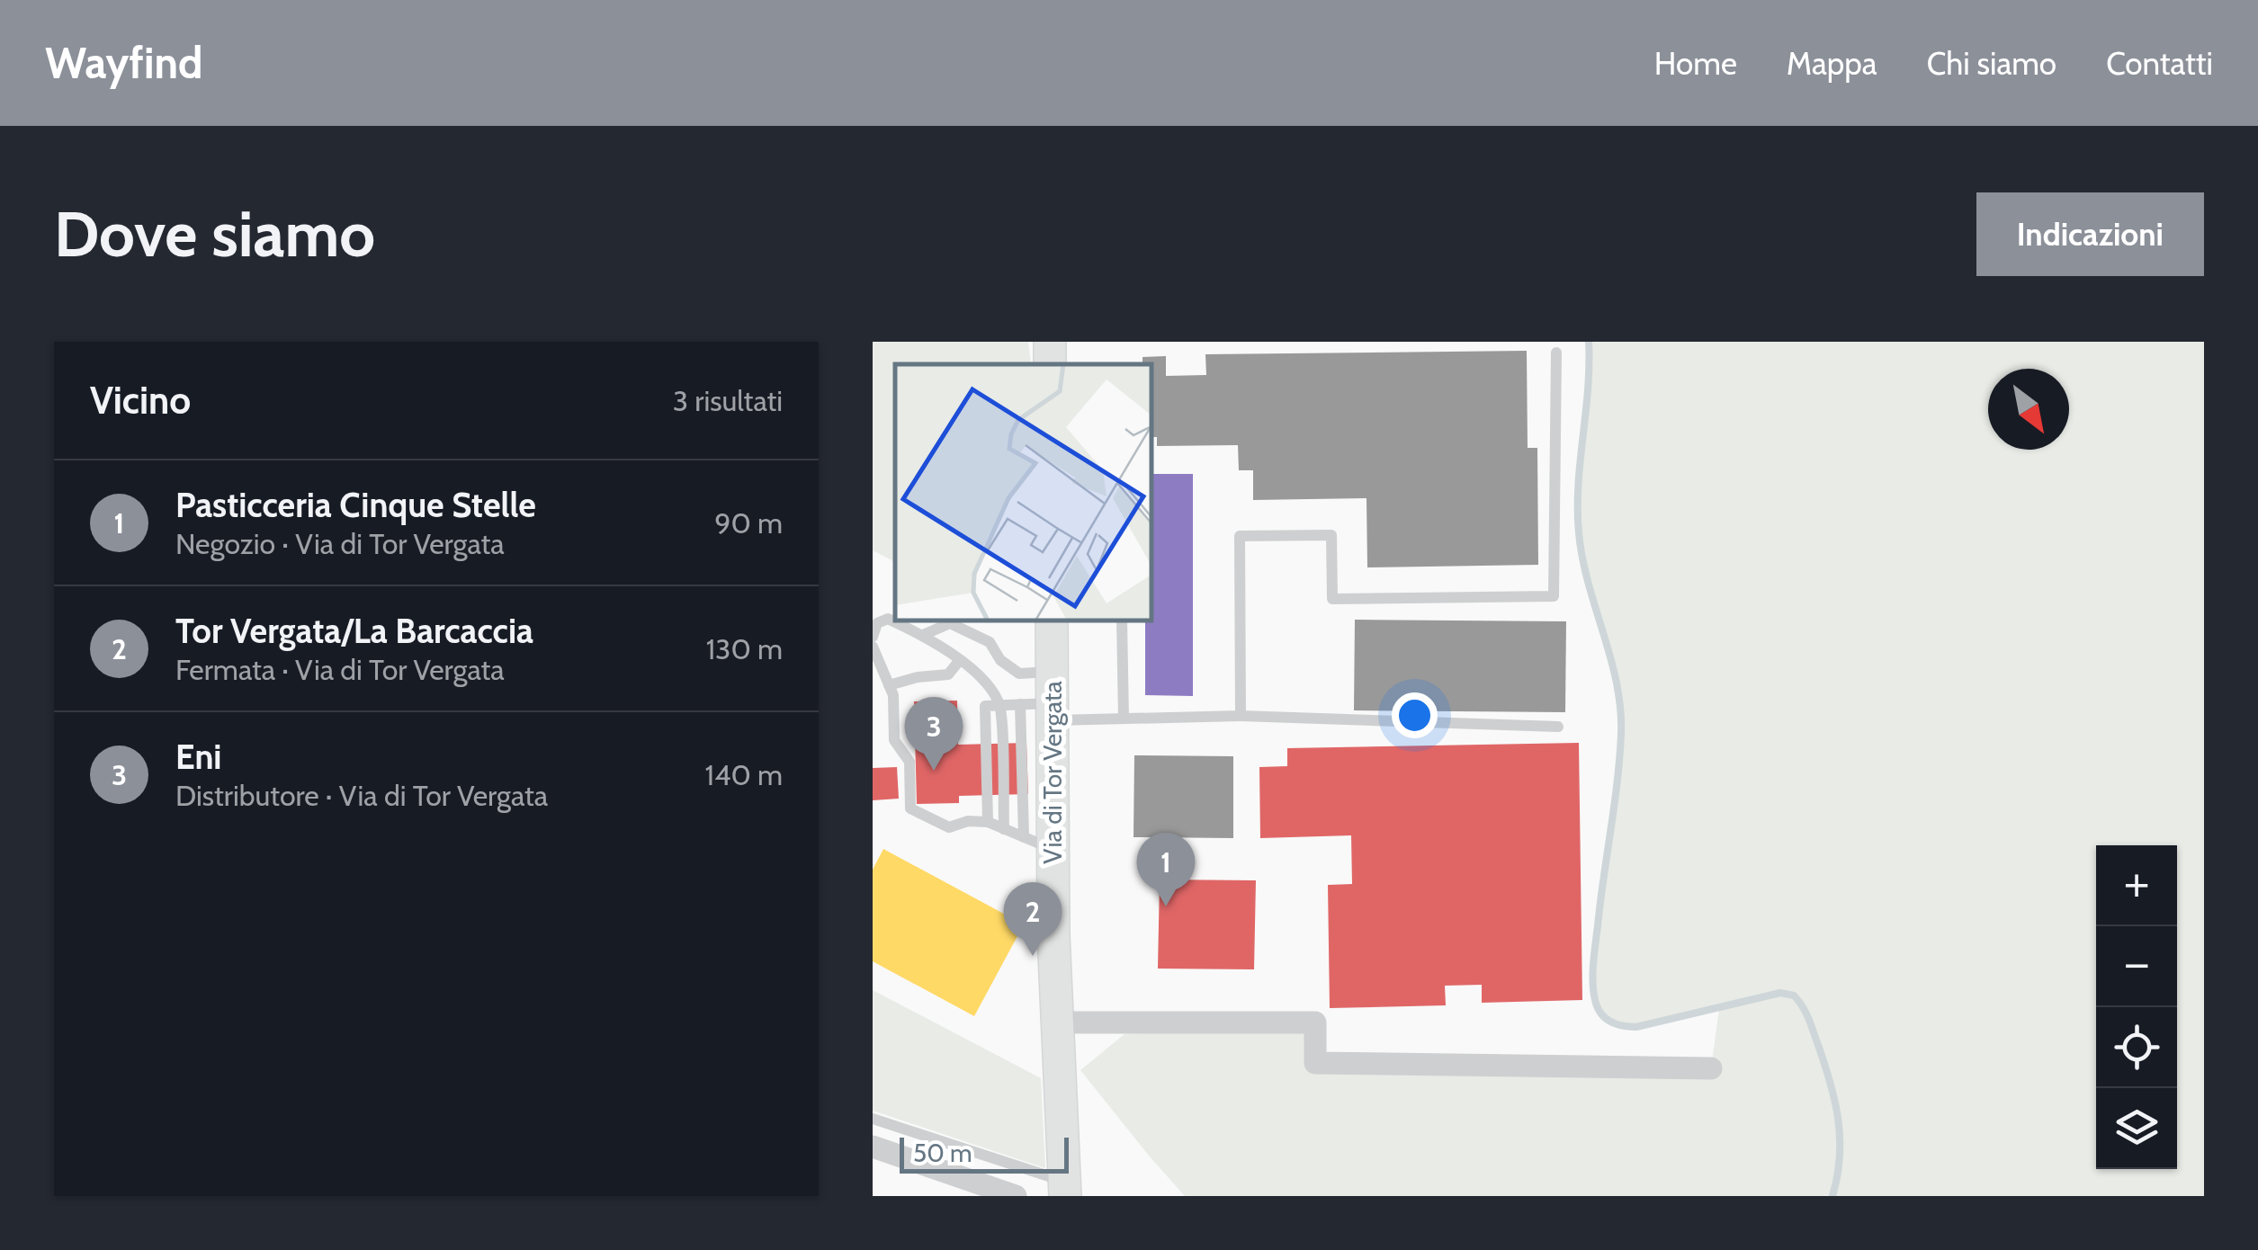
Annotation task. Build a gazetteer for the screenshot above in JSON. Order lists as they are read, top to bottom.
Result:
{
  "streets": {
    "main road": ["Via di Tor Vergata"]
  },
  "scale_bar": "50 m",
  "north": "bottom right",
  "page": {
    "header": "Wayfind",
    "nav": [
      "Home",
      "Mappa",
      "Chi siamo",
      "Contatti"
    ],
    "buttons": "Indicazioni",
    "title": "Dove siamo",
    "heading": ["Vicino", "3 risultati"],
    "list": [
      {
        "mark": "1",
        "name": "Pasticceria Cinque Stelle",
        "note": "Negozio · Via di Tor Vergata",
        "value": "90 m"
      },
      {
        "mark": "2",
        "name": "Tor Vergata/La Barcaccia",
        "note": "Fermata · Via di Tor Vergata",
        "value": "130 m"
      },
      {
        "mark": "3",
        "name": "Eni",
        "note": "Distributore · Via di Tor Vergata",
        "value": "140 m"
      }
    ],
    "pins": ["3", "1", "2"],
    "map_buttons": ["+", "−"],
    "scale": "50 m"
  }
}
